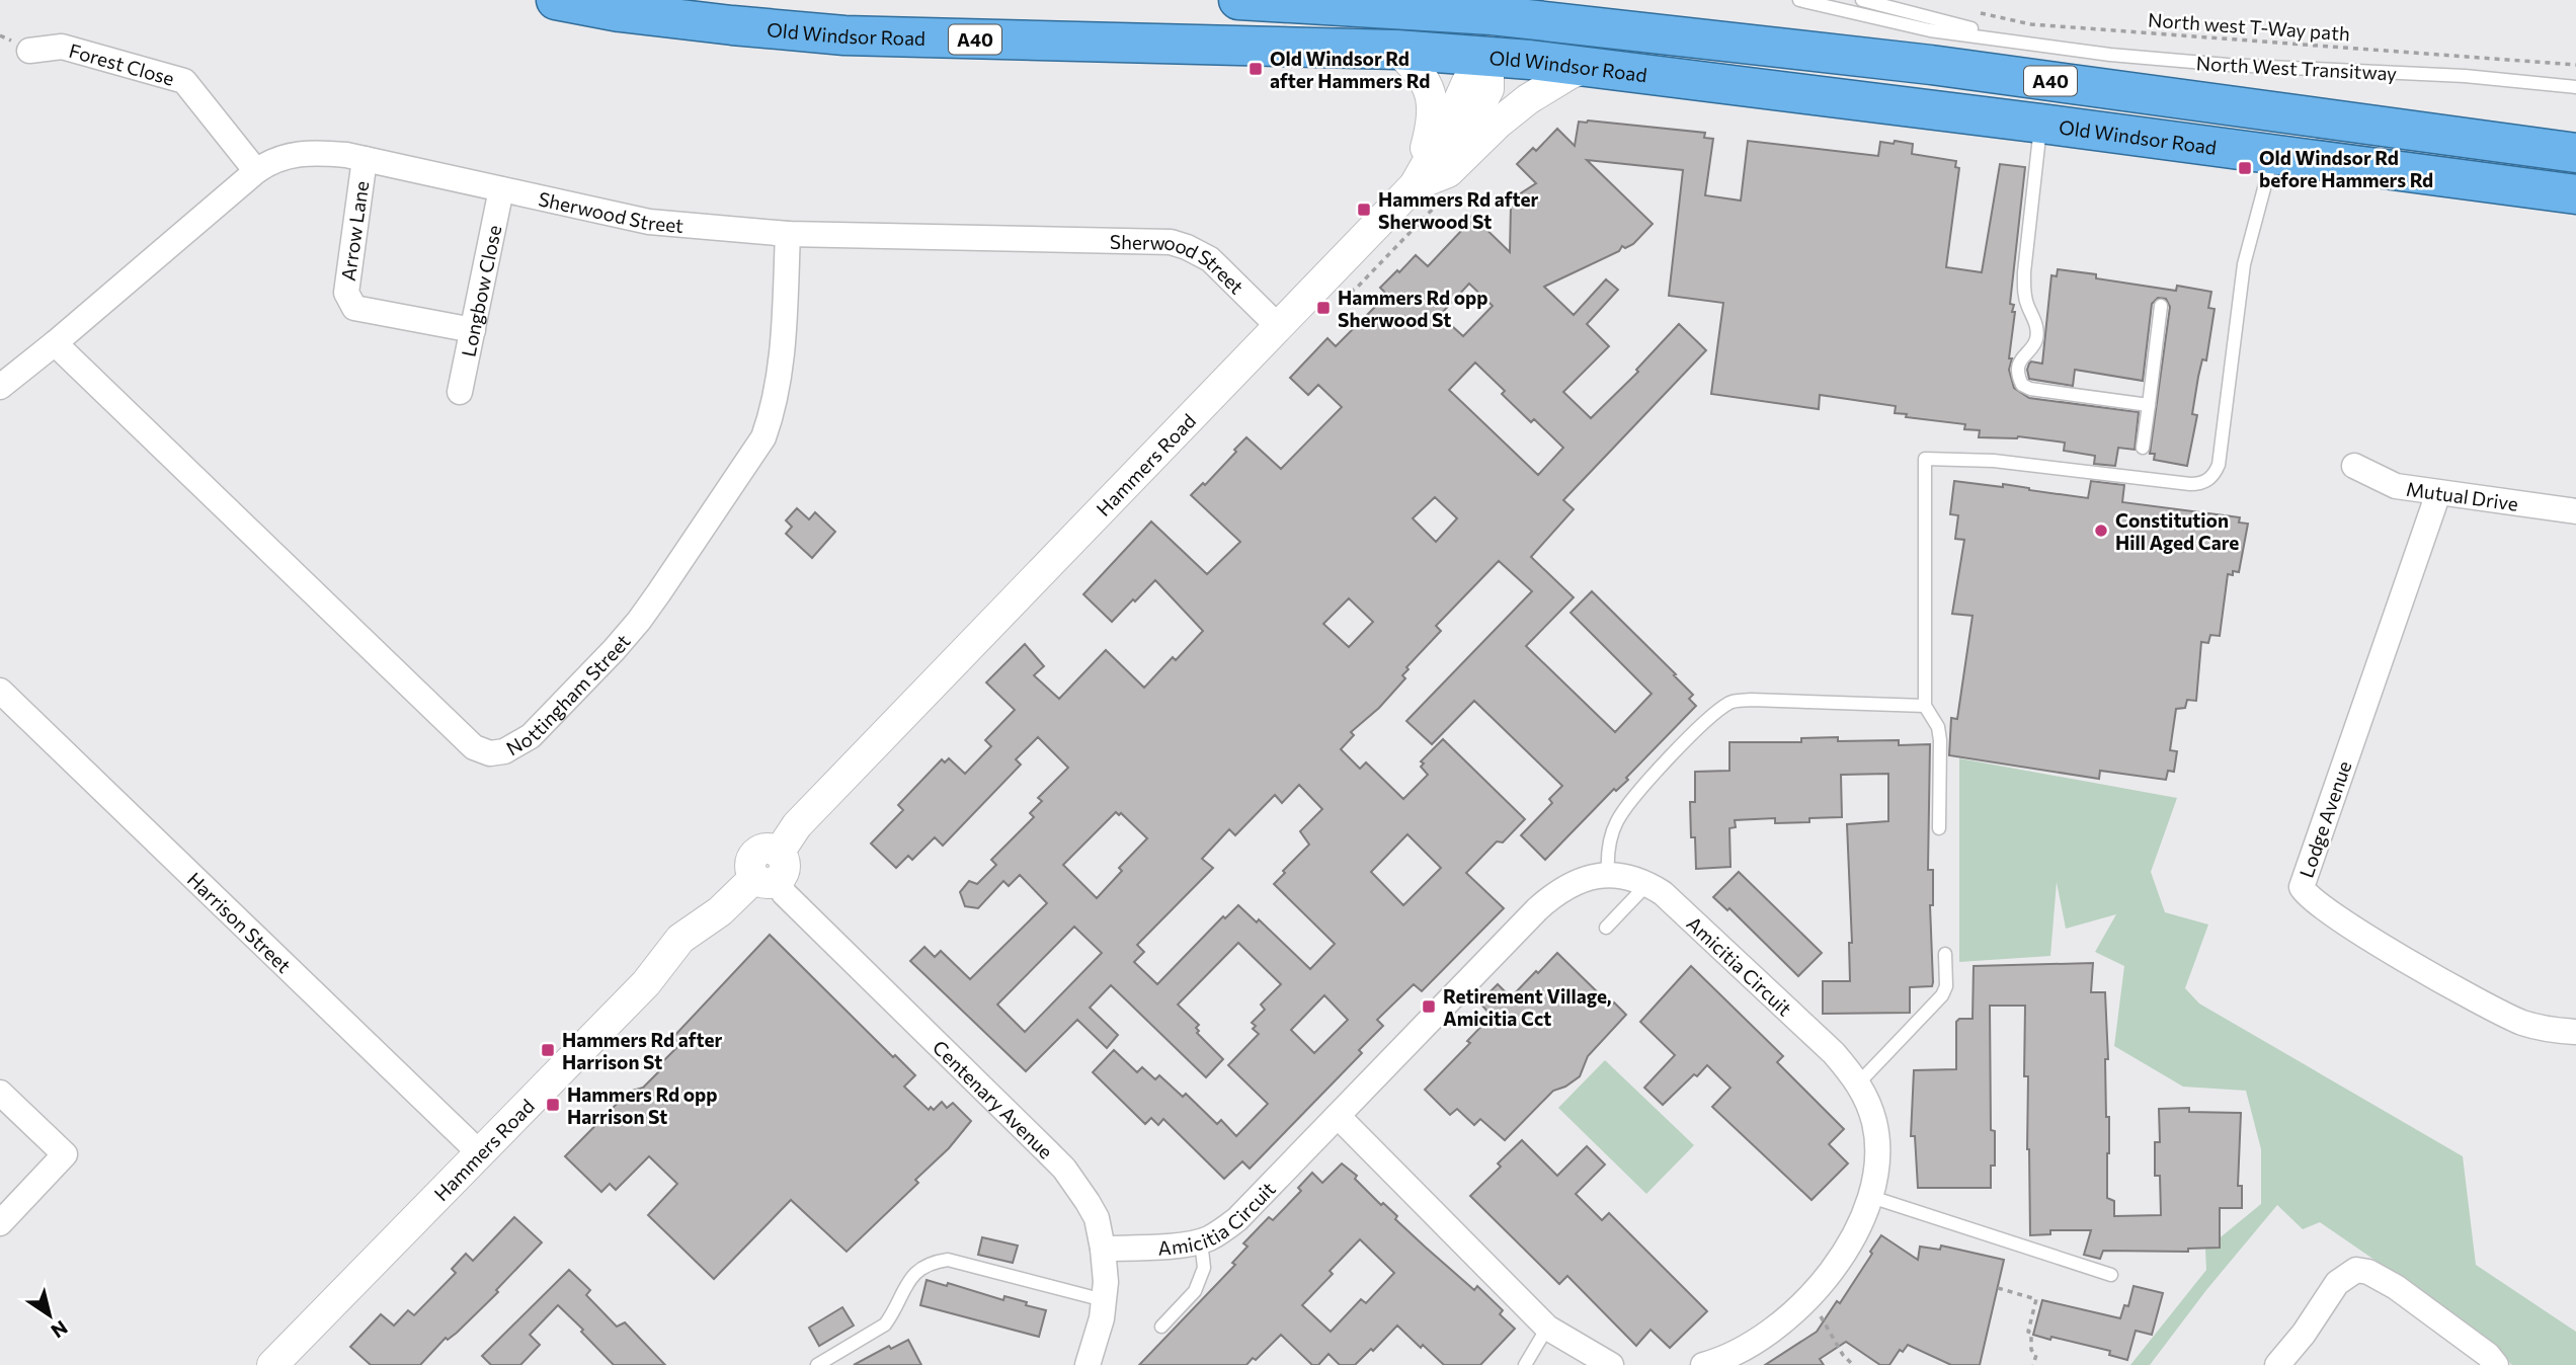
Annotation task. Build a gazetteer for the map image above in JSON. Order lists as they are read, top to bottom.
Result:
{
  "streets": {
    "highway": ["Old Windsor Road", "A40"],
    "street": [
      "Forest Close",
      "Sherwood Street",
      "Arrow Lane",
      "Longbow Close",
      "Hammers Road",
      "Mutual Drive",
      "Nottingham Street",
      "Lodge Avenue",
      "Harrison Street",
      "Amicitia Circuit",
      "Centenary Avenue"
    ],
    "lane": ["North West Transitway"],
    "path": ["North west T-Way path"]
  },
  "crossings": [
    ["Old Windsor Road", "Hammers Road"],
    ["Forest Close", "Sherwood Street"],
    ["Sherwood Street", "Arrow Lane"],
    ["Sherwood Street", "Longbow Close"],
    ["Sherwood Street", "Hammers Road"],
    ["Sherwood Street", "Nottingham Street"],
    ["Arrow Lane", "Longbow Close"],
    ["Hammers Road", "Harrison Street"],
    ["Hammers Road", "Centenary Avenue"],
    ["Mutual Drive", "Lodge Avenue"],
    ["Amicitia Circuit", "Centenary Avenue"]
  ],
  "places": {
    "transit": [
      "Old Windsor Rd after Hammers Rd",
      "Old Windsor Rd before Hammers Rd",
      "Hammers Rd after Sherwood St",
      "Hammers Rd opp Sherwood St",
      "Retirement Village, Amicitia Cct",
      "Hammers Rd after Harrison St",
      "Hammers Rd opp Harrison St"
    ],
    "other": ["Constitution Hill Aged Care"]
  },
  "north": "bottom right"
}
